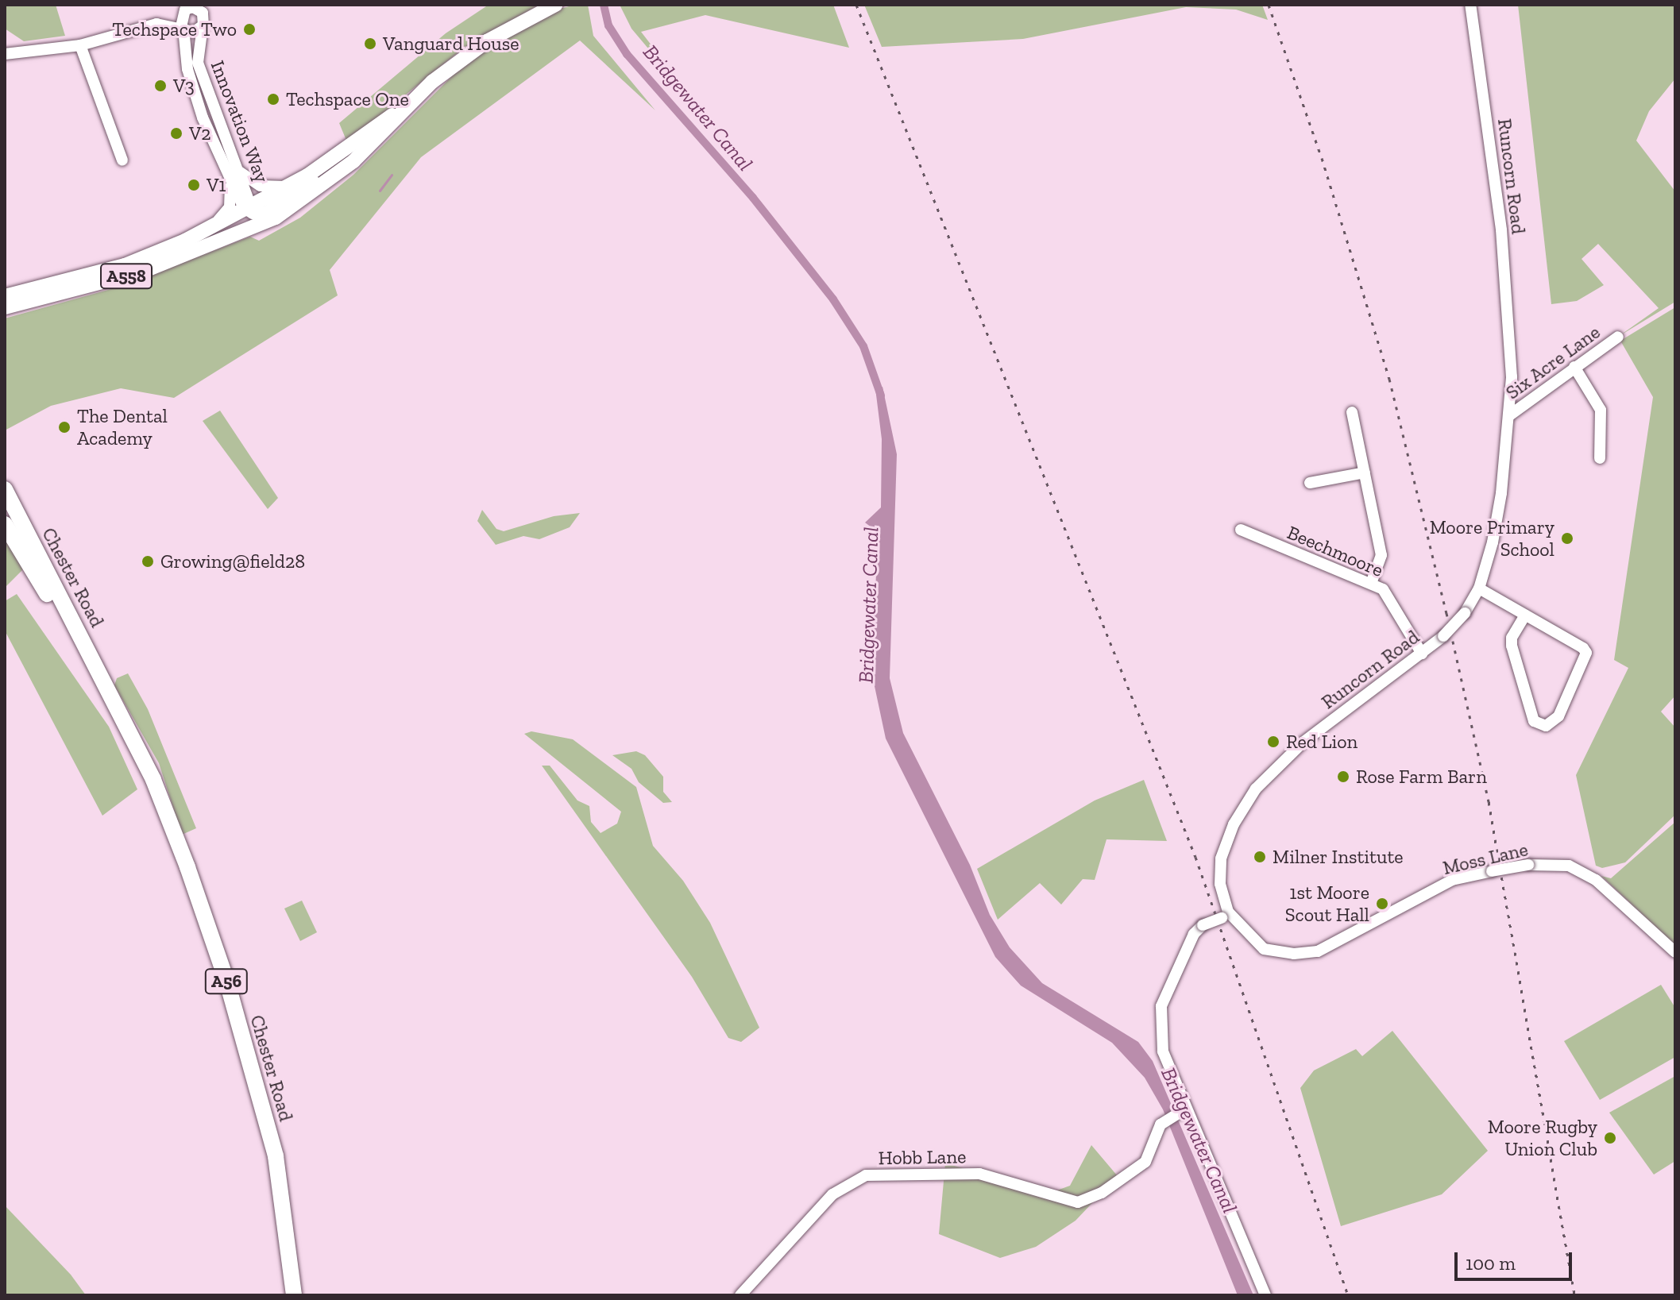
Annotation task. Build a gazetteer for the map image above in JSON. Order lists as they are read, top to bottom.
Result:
{
  "streets": {
    "highway": ["Chester Road", "A56"],
    "main road": ["A558"],
    "street": [
      "Innovation Way",
      "Runcorn Road",
      "Six Acre Lane",
      "Beechmoore",
      "Moss Lane",
      "Hobb Lane"
    ]
  },
  "crossings": [
    ["Innovation Way", "A558"],
    ["Runcorn Road", "Six Acre Lane"],
    ["Runcorn Road", "Beechmoore"],
    ["Runcorn Road", "Moss Lane"]
  ],
  "water": ["Bridgewater Canal"],
  "places": [
    "Techspace Two",
    "Vanguard House",
    "V3",
    "Techspace One",
    "V2",
    "V1",
    "The Dental Academy",
    "Moore Primary School",
    "Growing@field28",
    "Red Lion",
    "Rose Farm Barn",
    "Milner Institute",
    "1st Moore Scout Hall",
    "Moore Rugby Union Club"
  ],
  "scale_bar": "100 m"
}
